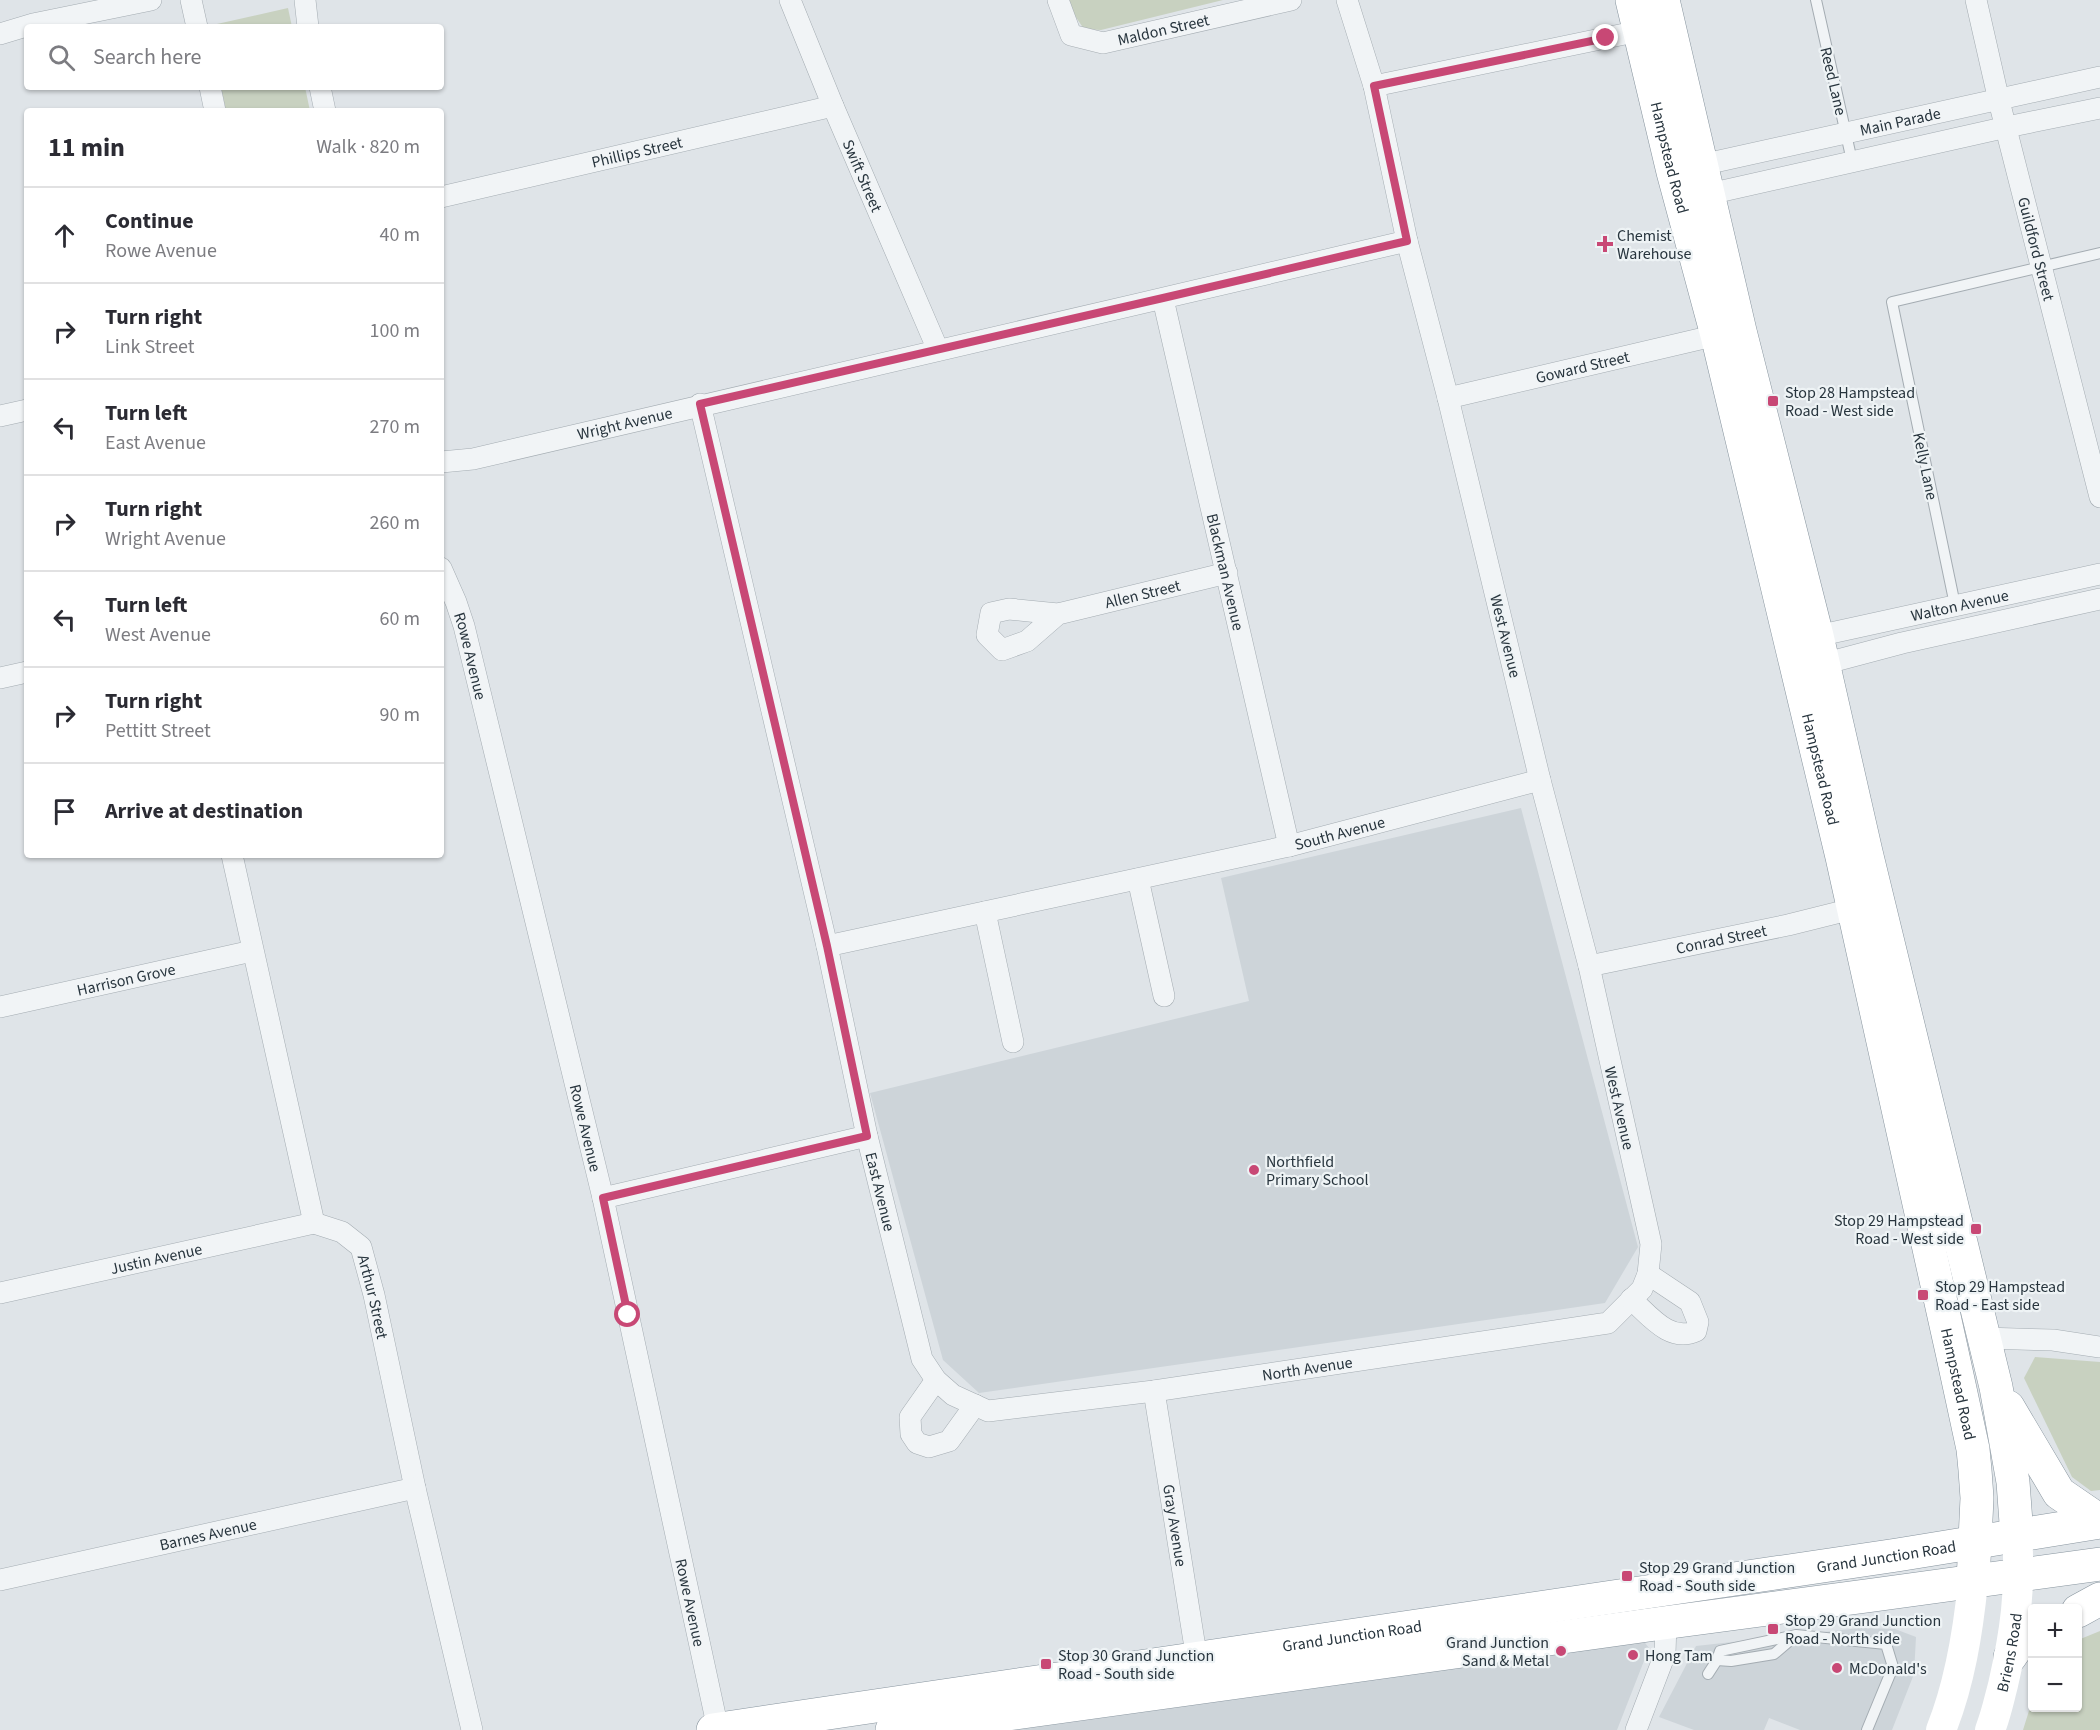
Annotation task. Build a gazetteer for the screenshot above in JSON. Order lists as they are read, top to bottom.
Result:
{
  "streets": {
    "highway": ["Hampstead Road", "Grand Junction Road"],
    "main road": ["Briens Road"],
    "street": [
      "Maldon Street",
      "Main Parade",
      "Phillips Street",
      "Swift Street",
      "Guildford Street",
      "Goward Street",
      "Wright Avenue",
      "Blackman Avenue",
      "Allen Street",
      "Walton Avenue",
      "West Avenue",
      "Rowe Avenue",
      "South Avenue",
      "Conrad Street",
      "Harrison Grove",
      "East Avenue",
      "Justin Avenue",
      "Arthur Street",
      "North Avenue",
      "Gray Avenue",
      "Barnes Avenue"
    ],
    "lane": ["Reed Lane", "Kelly Lane"]
  },
  "crossings": [
    ["Reed Lane", "Main Parade"],
    ["Main Parade", "Hampstead Road"],
    ["Main Parade", "Guildford Street"],
    ["Phillips Street", "Swift Street"],
    ["Hampstead Road", "Goward Street"],
    ["Hampstead Road", "Walton Avenue"],
    ["Hampstead Road", "Conrad Street"],
    ["Hampstead Road", "Grand Junction Road"],
    ["Hampstead Road", "Briens Road"],
    ["Swift Street", "Wright Avenue"],
    ["Guildford Street", "Kelly Lane"],
    ["Goward Street", "West Avenue"],
    ["Wright Avenue", "Blackman Avenue"],
    ["Wright Avenue", "West Avenue"],
    ["Wright Avenue", "East Avenue"],
    ["Kelly Lane", "Walton Avenue"],
    ["Blackman Avenue", "Allen Street"],
    ["Blackman Avenue", "South Avenue"],
    ["West Avenue", "South Avenue"],
    ["West Avenue", "Conrad Street"],
    ["West Avenue", "North Avenue"],
    ["Rowe Avenue", "Grand Junction Road"],
    ["South Avenue", "East Avenue"],
    ["East Avenue", "North Avenue"],
    ["Justin Avenue", "Arthur Street"],
    ["Arthur Street", "Barnes Avenue"],
    ["North Avenue", "Gray Avenue"],
    ["Gray Avenue", "Grand Junction Road"],
    ["Grand Junction Road", "Briens Road"]
  ],
  "places": {
    "health": ["Chemist Warehouse"],
    "transit": [
      "Stop 28 Hampstead Road - West side",
      "Stop 29 Hampstead Road - West side",
      "Stop 29 Hampstead Road - East side",
      "Stop 29 Grand Junction Road - South side",
      "Stop 29 Grand Junction Road - North side",
      "Stop 30 Grand Junction Road - South side"
    ],
    "other": [
      "Northfield Primary School",
      "Grand Junction Sand & Metal",
      "Hong Tam",
      "McDonald's"
    ]
  },
  "page": {
    "search": "Search here",
    "heading": ["11 min", "Walk · 820 m"],
    "list": [
      ["Continue", "Rowe Avenue", "40 m"],
      ["Turn right", "Link Street", "100 m"],
      ["Turn left", "East Avenue", "270 m"],
      ["Turn right", "Wright Avenue", "260 m"],
      ["Turn left", "West Avenue", "60 m"],
      ["Turn right", "Pettitt Street", "90 m"],
      "Arrive at destination"
    ],
    "map_buttons": ["+", "−"]
  }
}
